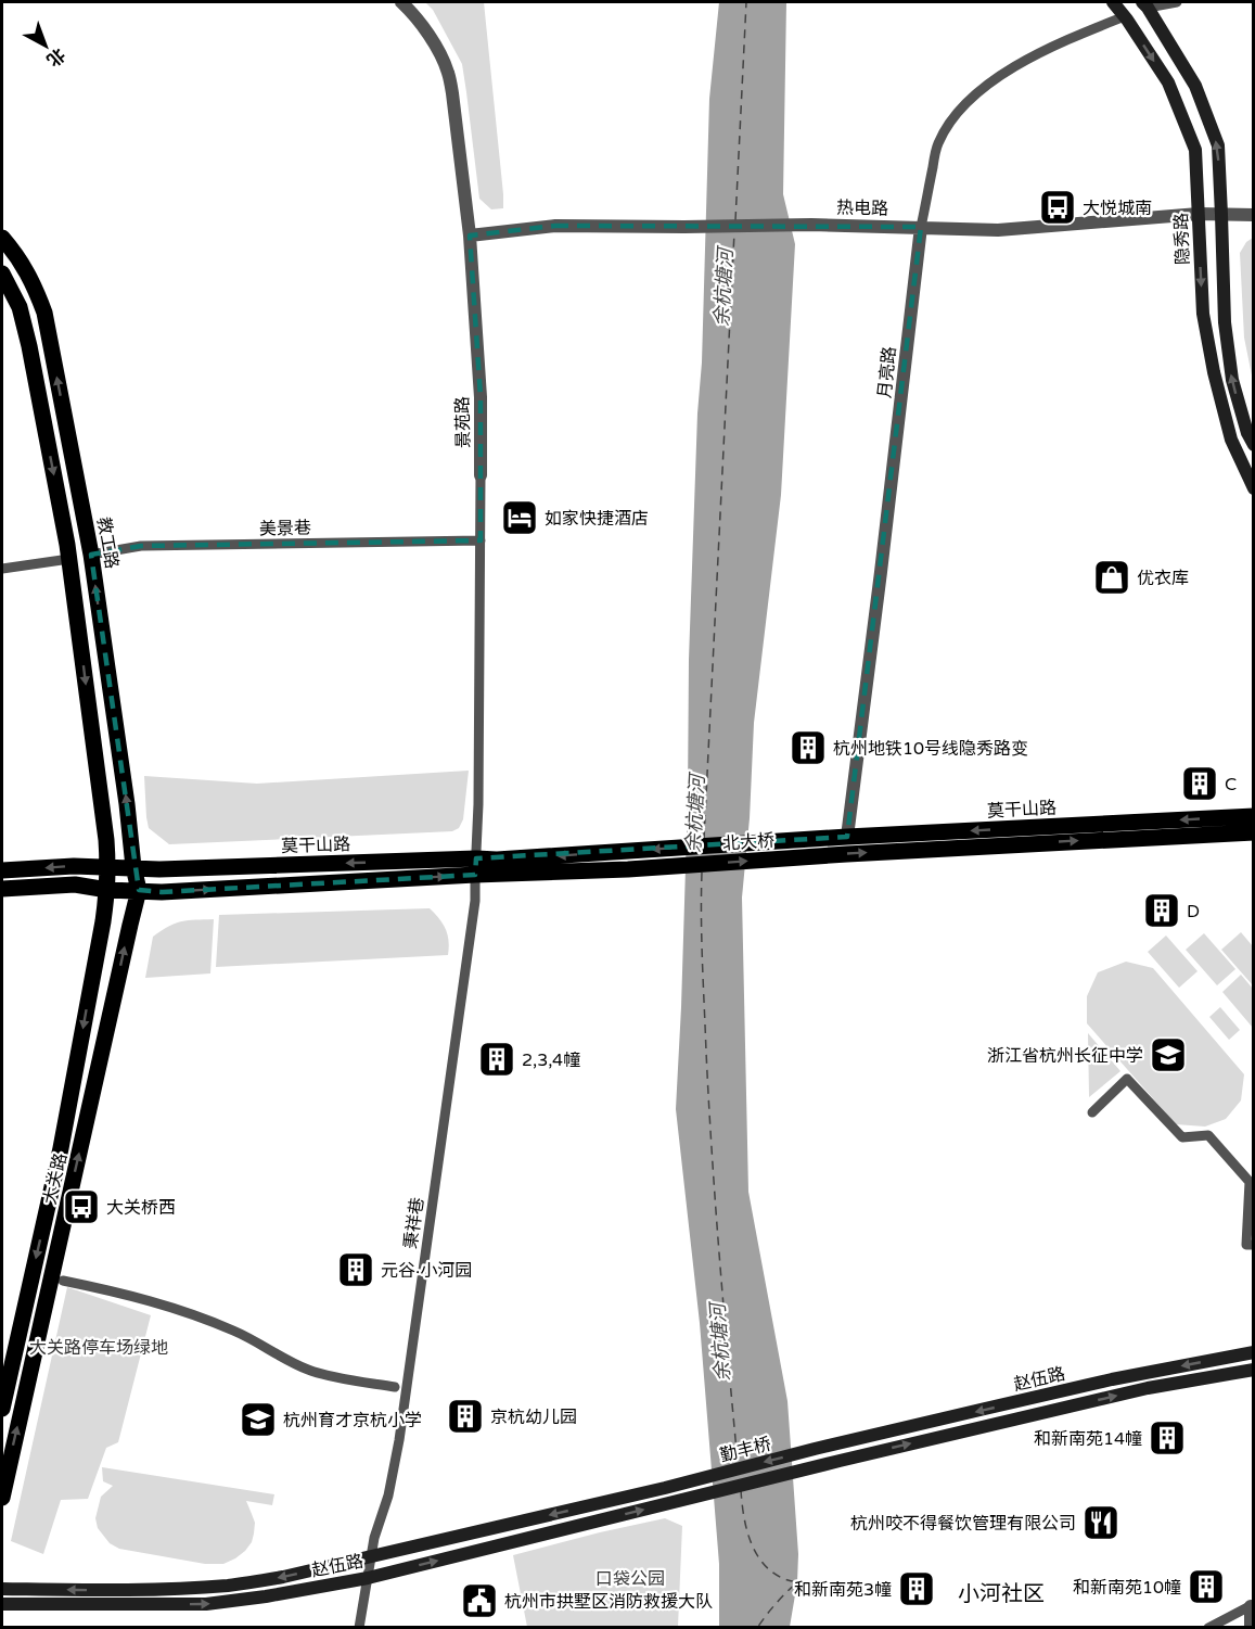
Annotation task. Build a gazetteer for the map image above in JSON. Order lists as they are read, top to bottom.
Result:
{
  "streets": {
    "main road": [
      "隐秀路",
      "教工路",
      "莫干山路",
      "北大桥",
      "大关路",
      "赵伍路",
      "勤丰桥"
    ],
    "street": [
      "热电路",
      "月亮路",
      "景苑路",
      "美景巷",
      "秉祥巷"
    ]
  },
  "crossings": [
    ["热电路", "隐秀路"],
    ["热电路", "月亮路"],
    ["热电路", "景苑路"],
    ["隐秀路", "月亮路"],
    ["月亮路", "莫干山路"],
    ["景苑路", "美景巷"],
    ["景苑路", "莫干山路"],
    ["景苑路", "秉祥巷"],
    ["美景巷", "教工路"],
    ["教工路", "莫干山路"],
    ["教工路", "大关路"],
    ["莫干山路", "北大桥"],
    ["莫干山路", "大关路"],
    ["莫干山路", "秉祥巷"],
    ["秉祥巷", "赵伍路"],
    ["赵伍路", "勤丰桥"]
  ],
  "districts": ["小河社区"],
  "water": ["余杭塘河"],
  "parks": ["大关路停车场绿地", "口袋公园"],
  "places": {
    "bus stop": ["大悦城南", "大关桥西"],
    "hotel": ["如家快捷酒店"],
    "shop": ["优衣库"],
    "building": [
      "杭州地铁10号线隐秀路变",
      "C",
      "D",
      "2,3,4幢",
      "元谷·小河园",
      "京杭幼儿园",
      "和新南苑14幢",
      "和新南苑10幢",
      "和新南苑3幢"
    ],
    "school or university": ["浙江省杭州长征中学", "杭州育才京杭小学"],
    "restaurant": ["杭州咬不得餐饮管理有限公司"],
    "public building": ["杭州市拱墅区消防救援大队"]
  },
  "north": "bottom right"
}
